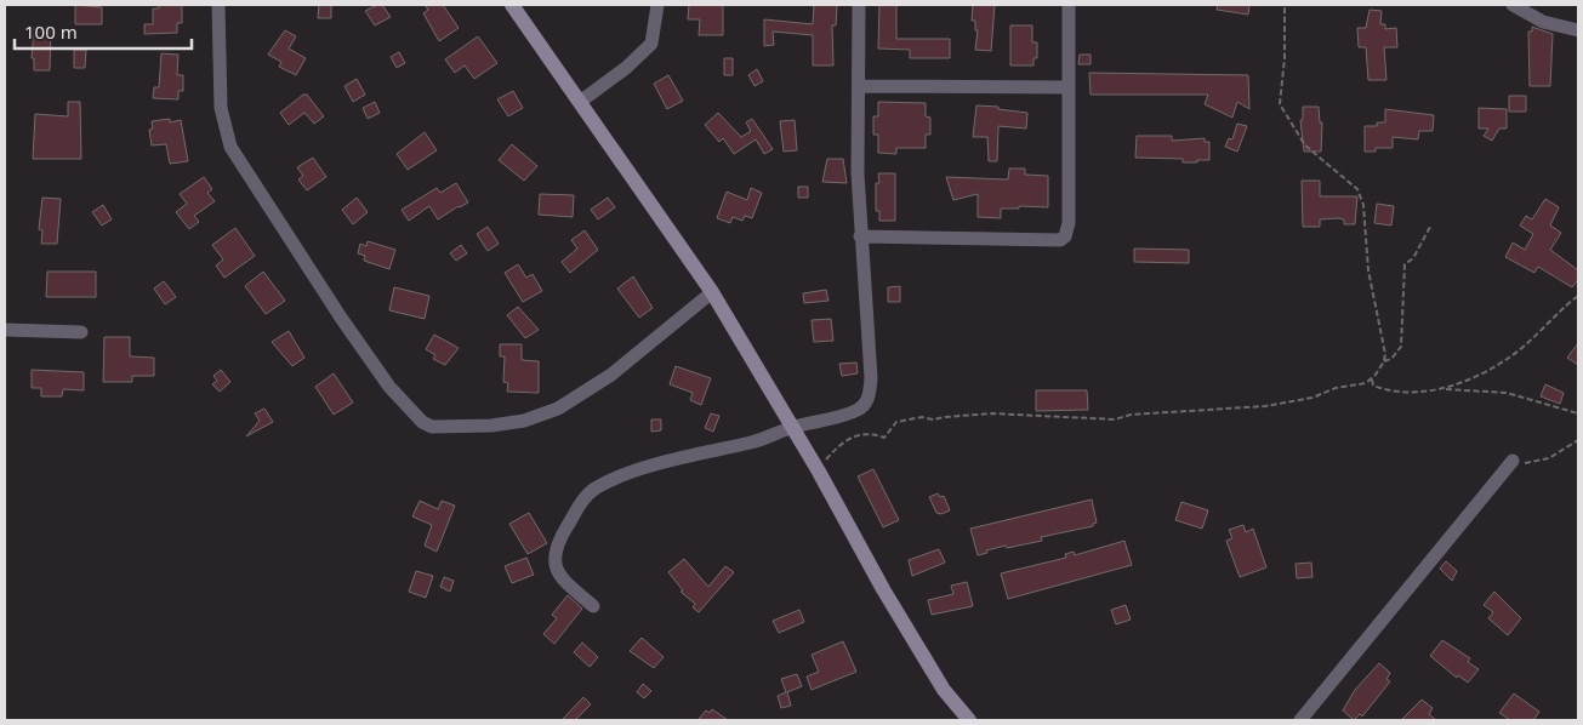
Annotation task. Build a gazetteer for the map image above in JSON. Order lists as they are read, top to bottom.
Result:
{
  "scale_bar": "100 m"
}
